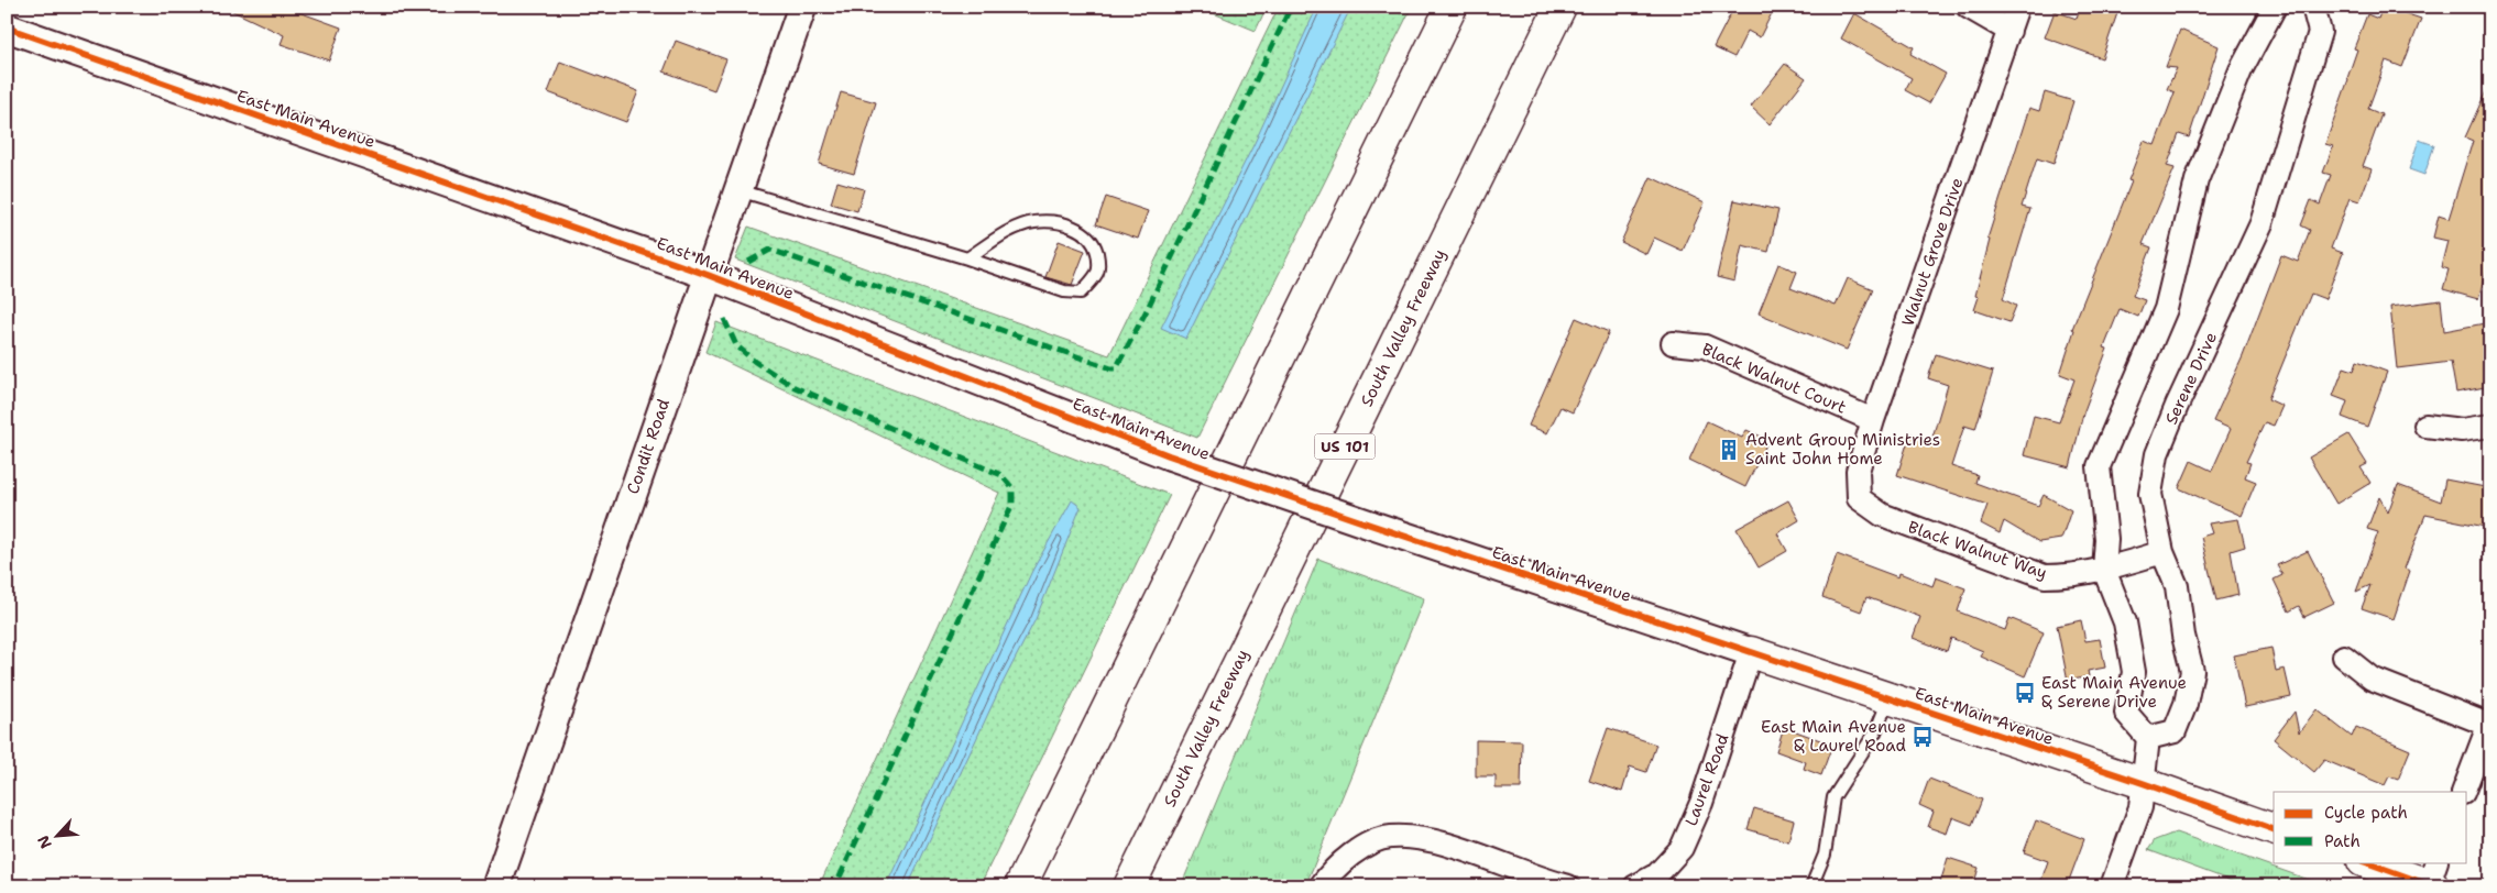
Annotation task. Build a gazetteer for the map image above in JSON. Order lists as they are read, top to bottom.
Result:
{
  "streets": {
    "main road": ["East Main Avenue", "South Valley Freeway", "US 101"],
    "street": [
      "Walnut Grove Drive",
      "Black Walnut Court",
      "Serene Drive",
      "Condit Road",
      "Black Walnut Way",
      "Laurel Road"
    ]
  },
  "crossings": [
    ["East Main Avenue", "Condit Road"],
    ["East Main Avenue", "Laurel Road"],
    ["Walnut Grove Drive", "Black Walnut Court"],
    ["Walnut Grove Drive", "Black Walnut Way"],
    ["Serene Drive", "Black Walnut Way"]
  ],
  "places": {
    "building": ["Advent Group Ministries Saint John Home"],
    "bus stop": ["East Main Avenue & Serene Drive", "East Main Avenue & Laurel Road"]
  },
  "legend": ["Cycle path", "Path"],
  "north": "bottom left"
}
